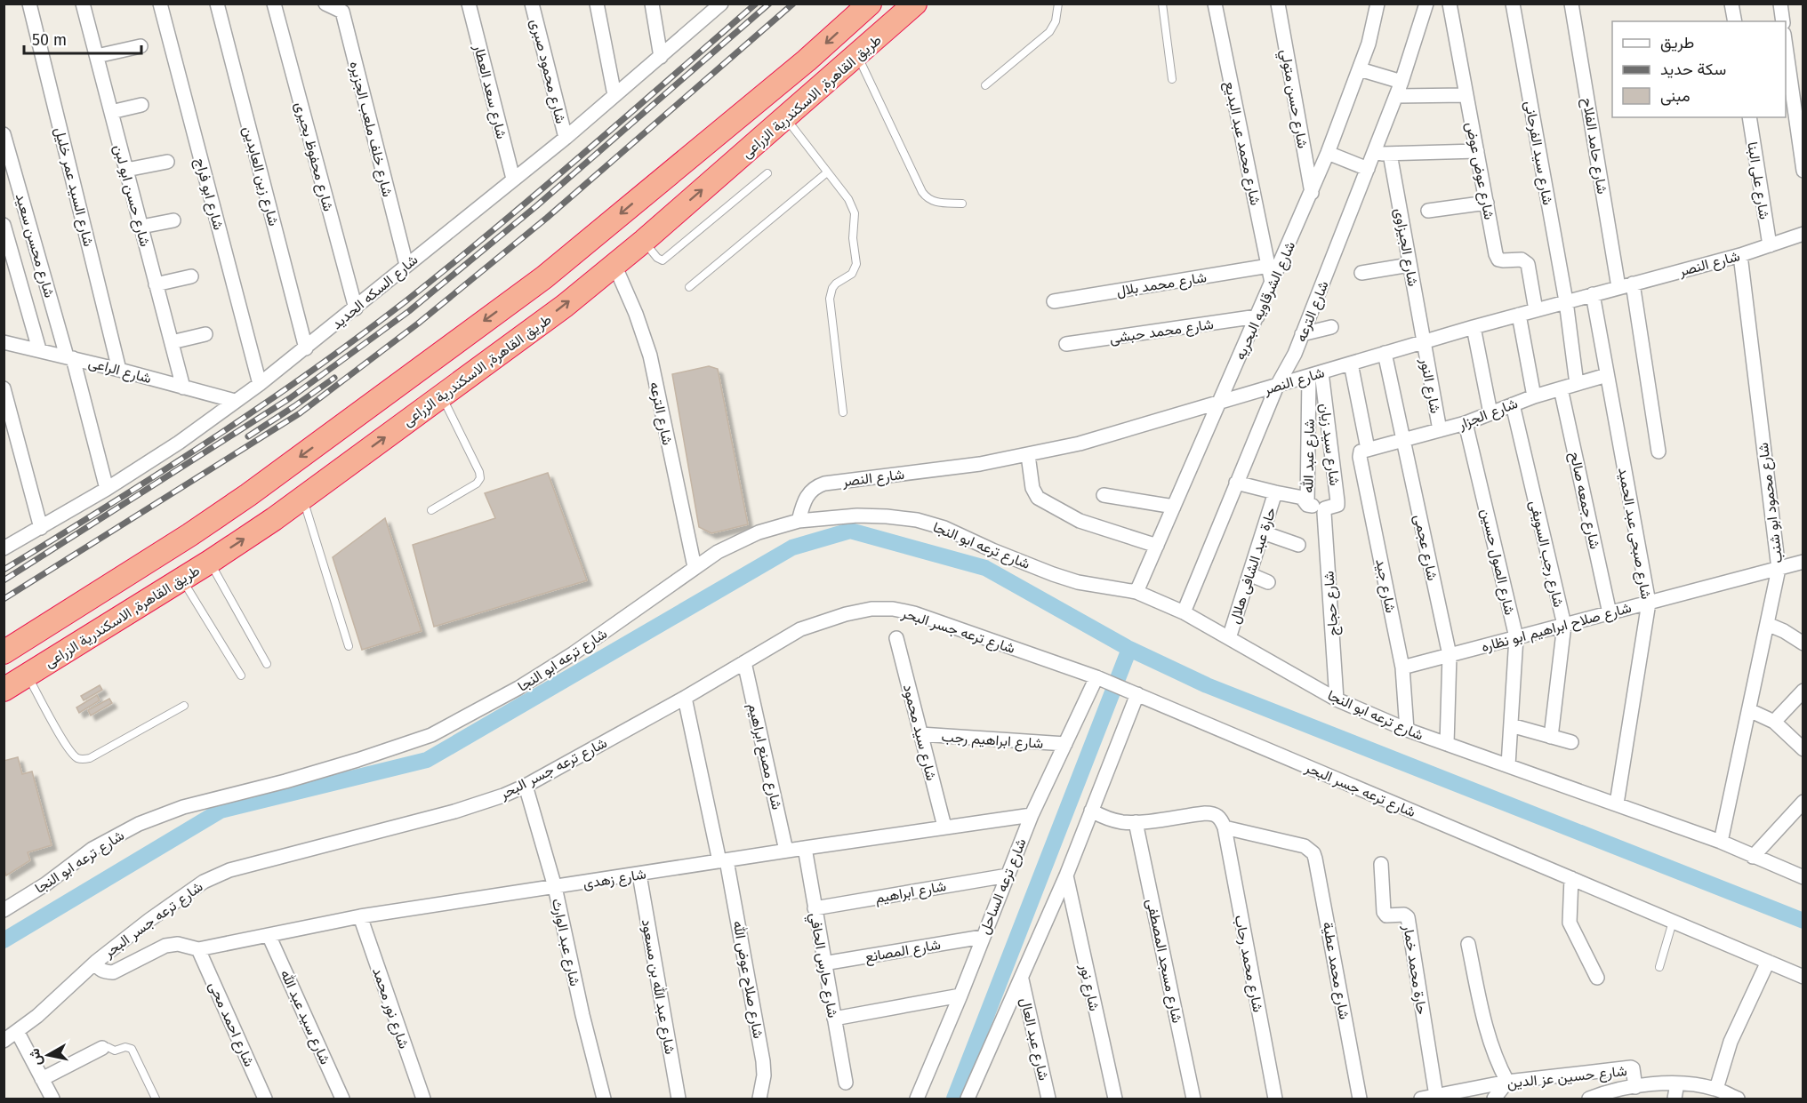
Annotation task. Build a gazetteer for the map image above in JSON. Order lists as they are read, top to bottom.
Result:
{
  "streets": {
    "highway": ["طريق القاهرة, الاسكندرية الزراعى"],
    "street": [
      "شارع محمود صبرى",
      "شارع سعد العطار",
      "شارع حسن متولي",
      "شارع خلف ملعب الجزيره",
      "شارع محمد عبد البديع",
      "شارع حامد الفلاح",
      "شارع سيد الفرحانى",
      "شارع محفوظ بحيرى",
      "شارع عوض عوض",
      "شارع زين العابدين",
      "شارع على البنا",
      "شارع السيد عمر خليل",
      "شارع ابو فراج",
      "شارع حسن ابو لبن",
      "شارع محسن سعيد",
      "شارع الجيزاوى",
      "شارع النصر",
      "شارع محمد بلال",
      "شارع السكه الحديد",
      "شارع الشرقاويه البحريه",
      "شارع الترعه",
      "شارع محمد حبشى",
      "شارع الراعى",
      "شارع النور",
      "شارع الجزار",
      "شارع سيد زيان",
      "شارع عبد الله",
      "شارع جمعه صالح",
      "شارع محمود ابو شنب",
      "شارع صبحى عبد الحميد",
      "شارع ترعه ابو النجا",
      "شارع عجمى",
      "شارع رجب السويفى",
      "شارع الصول حسين",
      "حارة عبد الشافى هلال",
      "شارع جيد",
      "شارع حجاج",
      "شارع صلاح ابراهيم ابو نظاره",
      "شارع ترعه جسر البحر",
      "شارع سيد محمود",
      "شارع ابراهيم رجب",
      "شارع مصنع ابراهيم",
      "شارع زهدى",
      "شارع ترعه الساحل",
      "شارع ابراهيم",
      "شارع عبد الوارث",
      "شارع المصانع",
      "شارع مسجد المصطفى",
      "شارع محمد رحاب",
      "شارع حارس الحافي",
      "حارة محمد خمار",
      "شارع محمد عطية",
      "شارع صلاح عوض الله",
      "شارع عبد الله بن مسعود",
      "شارع نور",
      "شارع نور محمد",
      "شارع سيد عبد الله",
      "شارع احمد محى",
      "شارع عبد العال",
      "شارع حسين عز الدين"
    ]
  },
  "crossings": [
    ["شارع محمود صبرى", "شارع السكه الحديد"],
    ["شارع سعد العطار", "شارع السكه الحديد"],
    ["طريق القاهرة, الاسكندرية الزراعى", "شارع الترعه"],
    ["شارع حسن متولي", "شارع الشرقاويه البحريه"],
    ["شارع خلف ملعب الجزيره", "شارع السكه الحديد"],
    ["شارع محمد عبد البديع", "شارع محمد بلال"],
    ["شارع محمد عبد البديع", "شارع الشرقاويه البحريه"],
    ["شارع حامد الفلاح", "شارع النصر"],
    ["شارع سيد الفرحانى", "شارع النصر"],
    ["شارع سيد الفرحانى", "شارع الجزار"],
    ["شارع محفوظ بحيرى", "شارع السكه الحديد"],
    ["شارع عوض عوض", "شارع النصر"],
    ["شارع زين العابدين", "شارع السكه الحديد"],
    ["شارع على البنا", "شارع النصر"],
    ["شارع السيد عمر خليل", "شارع الراعى"],
    ["شارع ابو فراج", "شارع السكه الحديد"],
    ["شارع حسن ابو لبن", "شارع الراعى"],
    ["شارع محسن سعيد", "شارع السكه الحديد"],
    ["شارع محسن سعيد", "شارع الراعى"],
    ["شارع الجيزاوى", "شارع النصر"],
    ["شارع الجيزاوى", "شارع النور"],
    ["شارع النصر", "شارع الشرقاويه البحريه"],
    ["شارع النصر", "شارع الترعه"],
    ["شارع النصر", "شارع النور"],
    ["شارع النصر", "شارع سيد زيان"],
    ["شارع النصر", "شارع عبد الله"],
    ["شارع النصر", "شارع محمود ابو شنب"],
    ["شارع النصر", "شارع صبحى عبد الحميد"],
    ["شارع النصر", "شارع ترعه ابو النجا"],
    ["شارع النصر", "شارع عجمى"],
    ["شارع السكه الحديد", "شارع الراعى"],
    ["شارع الشرقاويه البحريه", "شارع محمد حبشى"],
    ["شارع الشرقاويه البحريه", "شارع ترعه ابو النجا"],
    ["شارع الترعه", "شارع ترعه ابو النجا"],
    ["شارع النور", "شارع الجزار"],
    ["شارع الجزار", "شارع جمعه صالح"],
    ["شارع الجزار", "شارع صبحى عبد الحميد"],
    ["شارع الجزار", "شارع عجمى"],
    ["شارع الجزار", "شارع رجب السويفى"],
    ["شارع الجزار", "شارع الصول حسين"],
    ["شارع الجزار", "شارع جيد"],
    ["شارع سيد زيان", "شارع عبد الله"],
    ["شارع سيد زيان", "شارع حجاج"],
    ["شارع جمعه صالح", "شارع صلاح ابراهيم ابو نظاره"],
    ["شارع محمود ابو شنب", "شارع ترعه ابو النجا"],
    ["شارع محمود ابو شنب", "شارع صلاح ابراهيم ابو نظاره"],
    ["شارع صبحى عبد الحميد", "شارع ترعه ابو النجا"],
    ["شارع صبحى عبد الحميد", "شارع صلاح ابراهيم ابو نظاره"],
    ["شارع ترعه ابو النجا", "شارع عجمى"],
    ["شارع ترعه ابو النجا", "شارع الصول حسين"],
    ["شارع ترعه ابو النجا", "حارة عبد الشافى هلال"],
    ["شارع ترعه ابو النجا", "شارع جيد"],
    ["شارع ترعه ابو النجا", "شارع حجاج"],
    ["شارع عجمى", "شارع صلاح ابراهيم ابو نظاره"],
    ["شارع رجب السويفى", "شارع صلاح ابراهيم ابو نظاره"],
    ["شارع الصول حسين", "شارع صلاح ابراهيم ابو نظاره"],
    ["شارع جيد", "شارع صلاح ابراهيم ابو نظاره"],
    ["شارع ترعه جسر البحر", "شارع مصنع ابراهيم"],
    ["شارع ترعه جسر البحر", "شارع ترعه الساحل"],
    ["شارع ترعه جسر البحر", "شارع عبد الوارث"],
    ["شارع ترعه جسر البحر", "شارع صلاح عوض الله"],
    ["شارع سيد محمود", "شارع ابراهيم رجب"],
    ["شارع سيد محمود", "شارع زهدى"],
    ["شارع ابراهيم رجب", "شارع ترعه الساحل"],
    ["شارع مصنع ابراهيم", "شارع زهدى"],
    ["شارع زهدى", "شارع ترعه الساحل"],
    ["شارع زهدى", "شارع عبد الوارث"],
    ["شارع زهدى", "شارع حارس الحافي"],
    ["شارع زهدى", "شارع صلاح عوض الله"],
    ["شارع زهدى", "شارع عبد الله بن مسعود"],
    ["شارع زهدى", "شارع نور محمد"],
    ["شارع زهدى", "شارع سيد عبد الله"],
    ["شارع زهدى", "شارع احمد محى"],
    ["شارع ترعه الساحل", "شارع ابراهيم"],
    ["شارع ترعه الساحل", "شارع المصانع"],
    ["شارع ابراهيم", "شارع حارس الحافي"],
    ["شارع المصانع", "شارع حارس الحافي"],
    ["شارع محمد رحاب", "شارع محمد عطية"],
    ["حارة محمد خمار", "شارع حسين عز الدين"]
  ],
  "legend": ["طريق", "سكة حديد", "مبنى"],
  "scale_bar": "50 m",
  "north": "left"
}
